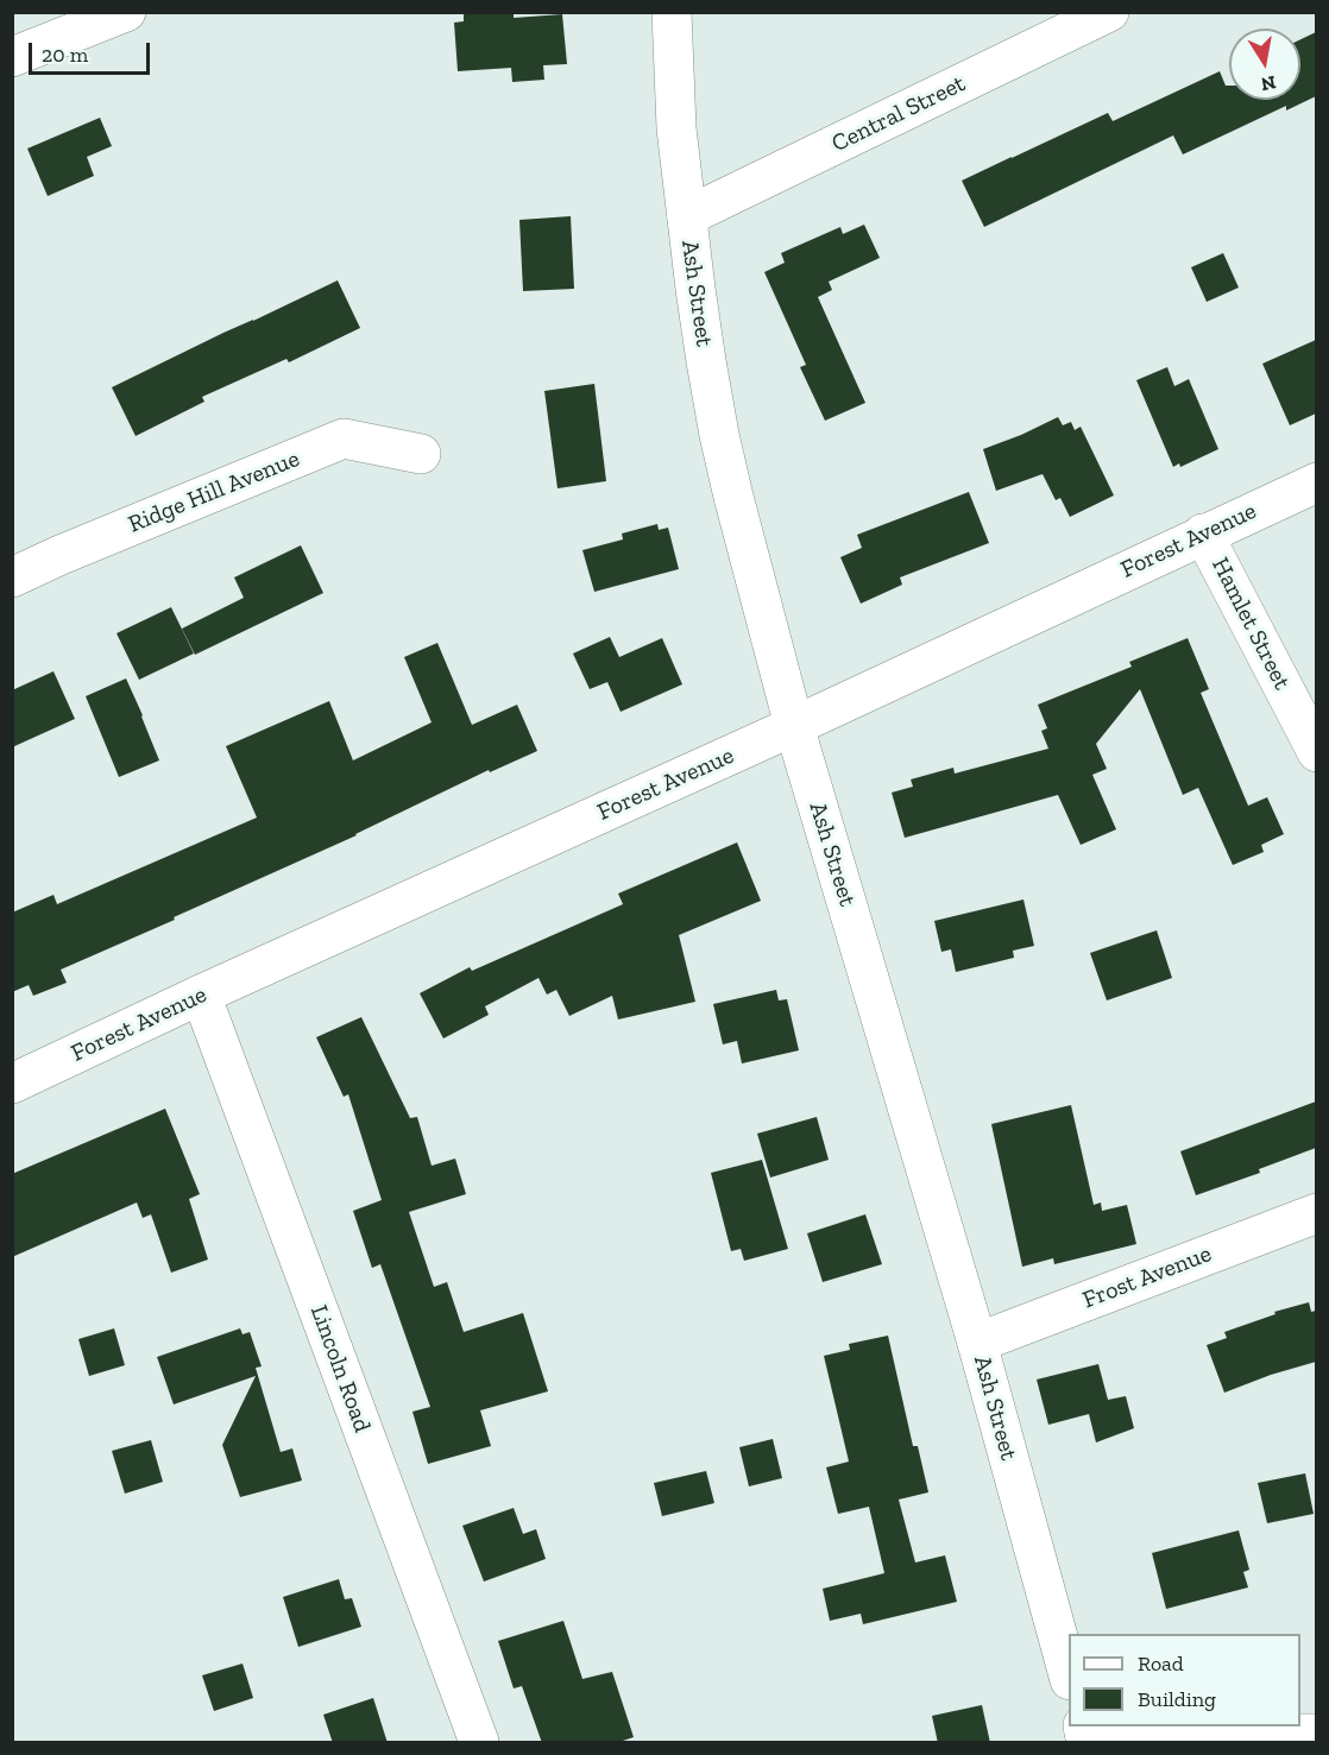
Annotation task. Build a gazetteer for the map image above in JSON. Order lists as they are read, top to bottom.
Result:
{
  "streets": {
    "street": [
      "Central Street",
      "Ash Street",
      "Ridge Hill Avenue",
      "Forest Avenue",
      "Hamlet Street",
      "Frost Avenue",
      "Lincoln Road"
    ]
  },
  "crossings": [
    ["Central Street", "Ash Street"],
    ["Ash Street", "Forest Avenue"],
    ["Ash Street", "Frost Avenue"],
    ["Forest Avenue", "Hamlet Street"],
    ["Forest Avenue", "Lincoln Road"]
  ],
  "legend": ["Road", "Building"],
  "scale_bar": "20 m",
  "north": "bottom"
}
